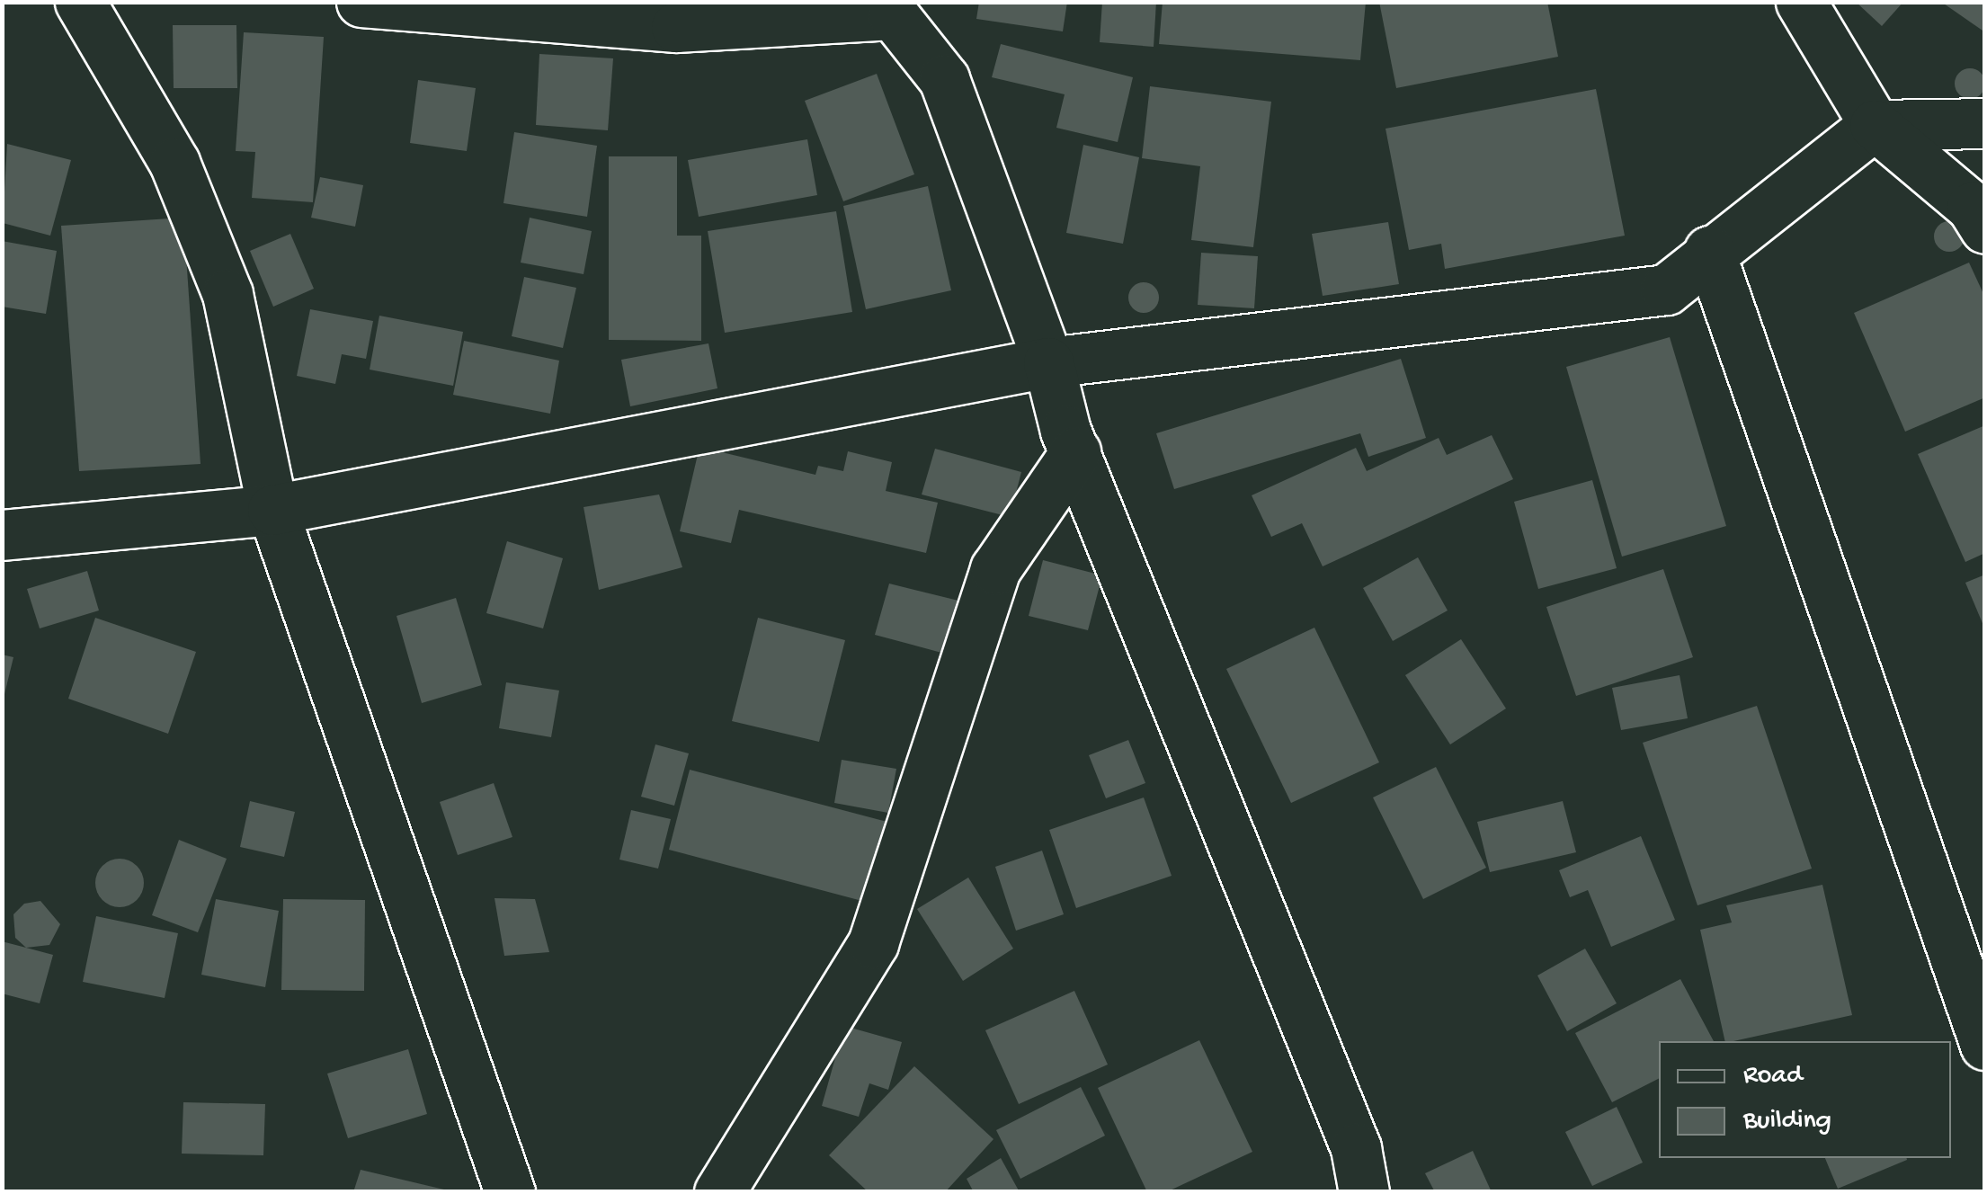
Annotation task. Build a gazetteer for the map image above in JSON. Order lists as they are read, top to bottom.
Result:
{
  "legend": ["Road", "Building"]
}
